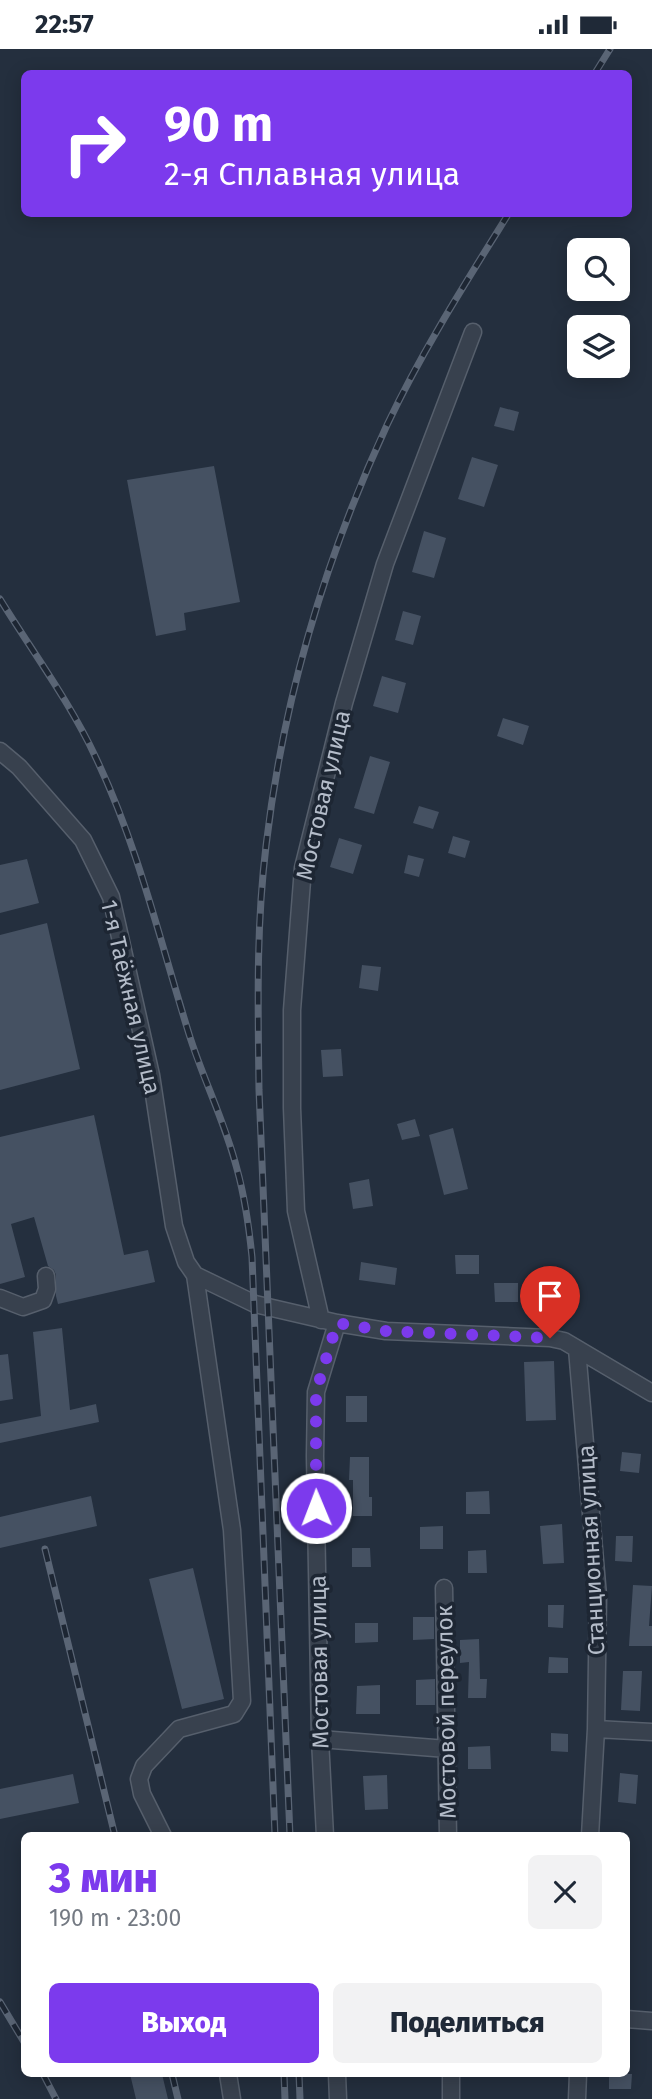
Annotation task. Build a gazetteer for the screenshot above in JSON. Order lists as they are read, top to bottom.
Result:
{
  "streets": {
    "street": [
      "Мостовая улица",
      "1-я Таёжная улица",
      "Станционная улица",
      "Мостовой переулок"
    ]
  },
  "page": {
    "status": "22:57",
    "turn": ["90 m", "2-я Сплавная улица"],
    "heading": ["3 мин", "190 m · 23:00"],
    "buttons": ["Выход", "Поделиться"]
  }
}
